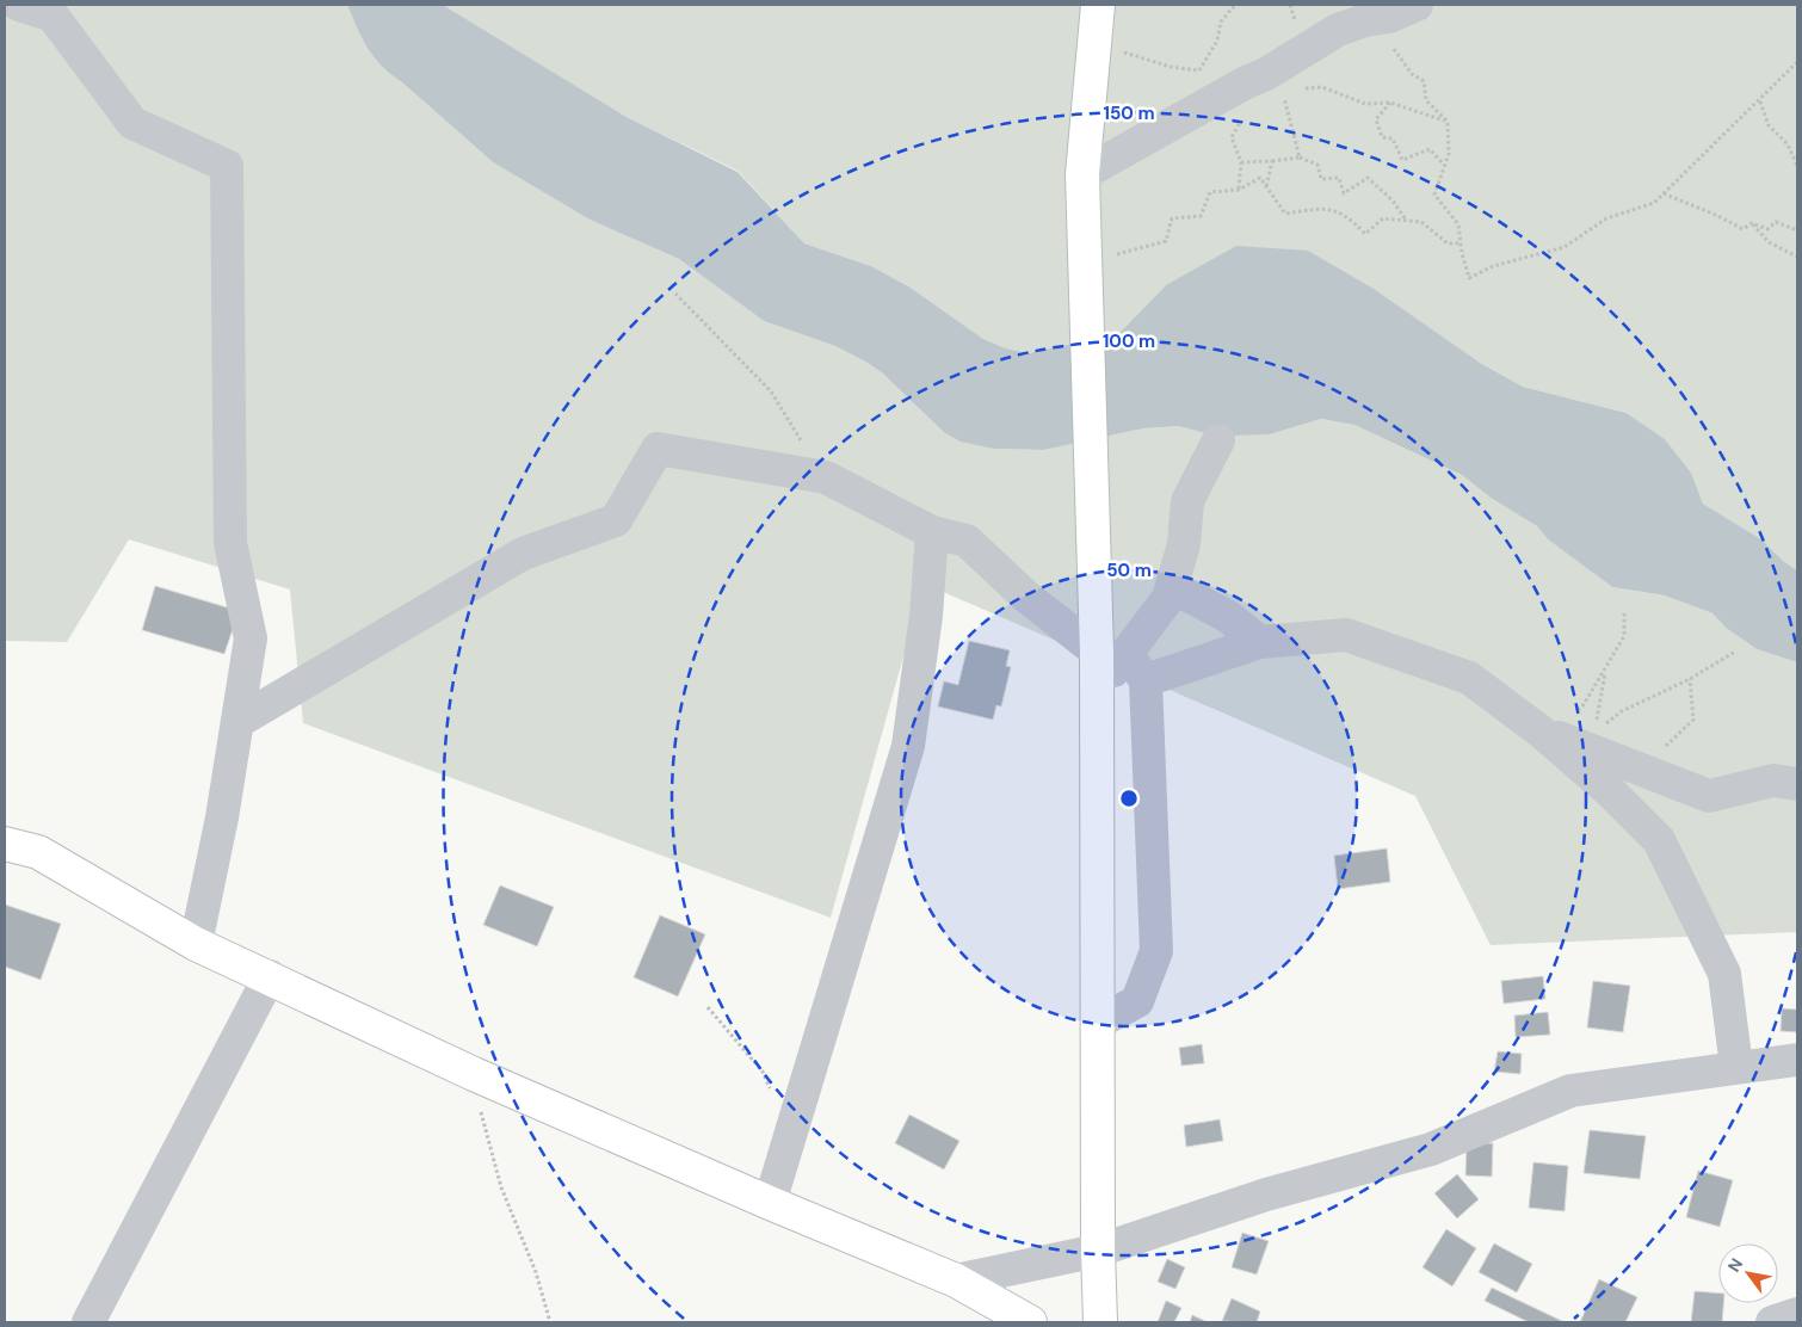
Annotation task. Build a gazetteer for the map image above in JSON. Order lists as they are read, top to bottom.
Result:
{
  "north": "top left",
  "rings": ["150 m", "100 m", "50 m"]
}
